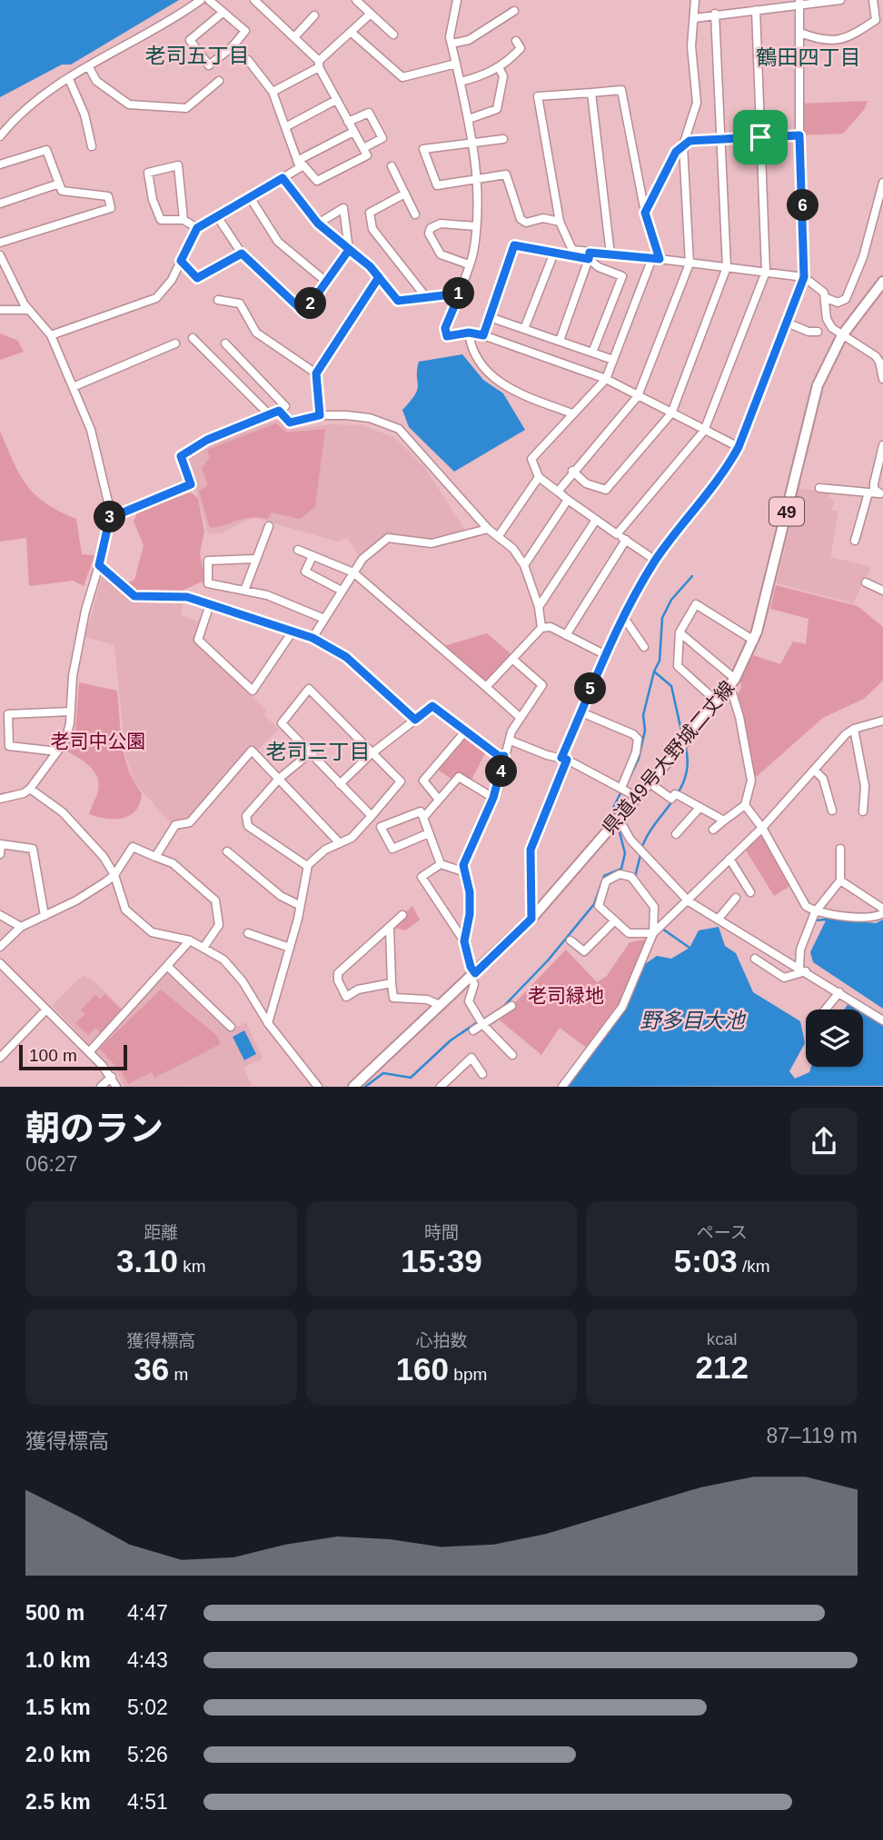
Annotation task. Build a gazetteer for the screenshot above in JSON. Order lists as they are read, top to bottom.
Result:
{
  "streets": {
    "main road": ["49", "県道49号大野城二丈線"]
  },
  "districts": ["老司五丁目", "鶴田四丁目", "老司三丁目"],
  "water": ["野多目大池"],
  "parks": ["老司中公園", "老司緑地"],
  "scale_bar": "100 m",
  "page": {
    "pins": [
      "6",
      "1",
      "2",
      "3",
      "5",
      "4"
    ],
    "scale": "100 m",
    "heading": ["朝のラン", "06:27"],
    "stats": [
      ["距離", "3.10 km"],
      ["時間", "15:39"],
      ["ペース", "5:03 /km"],
      ["獲得標高", "36 m"],
      ["心拍数", "160 bpm"],
      ["kcal", "212"]
    ],
    "chart": ["獲得標高", "87–119 m"],
    "list": [
      {
        "name": "500 m",
        "note": "4:47"
      },
      {
        "name": "1.0 km",
        "note": "4:43"
      },
      {
        "name": "1.5 km",
        "note": "5:02"
      },
      {
        "name": "2.0 km",
        "note": "5:26"
      },
      {
        "name": "2.5 km",
        "note": "4:51"
      }
    ]
  }
}
